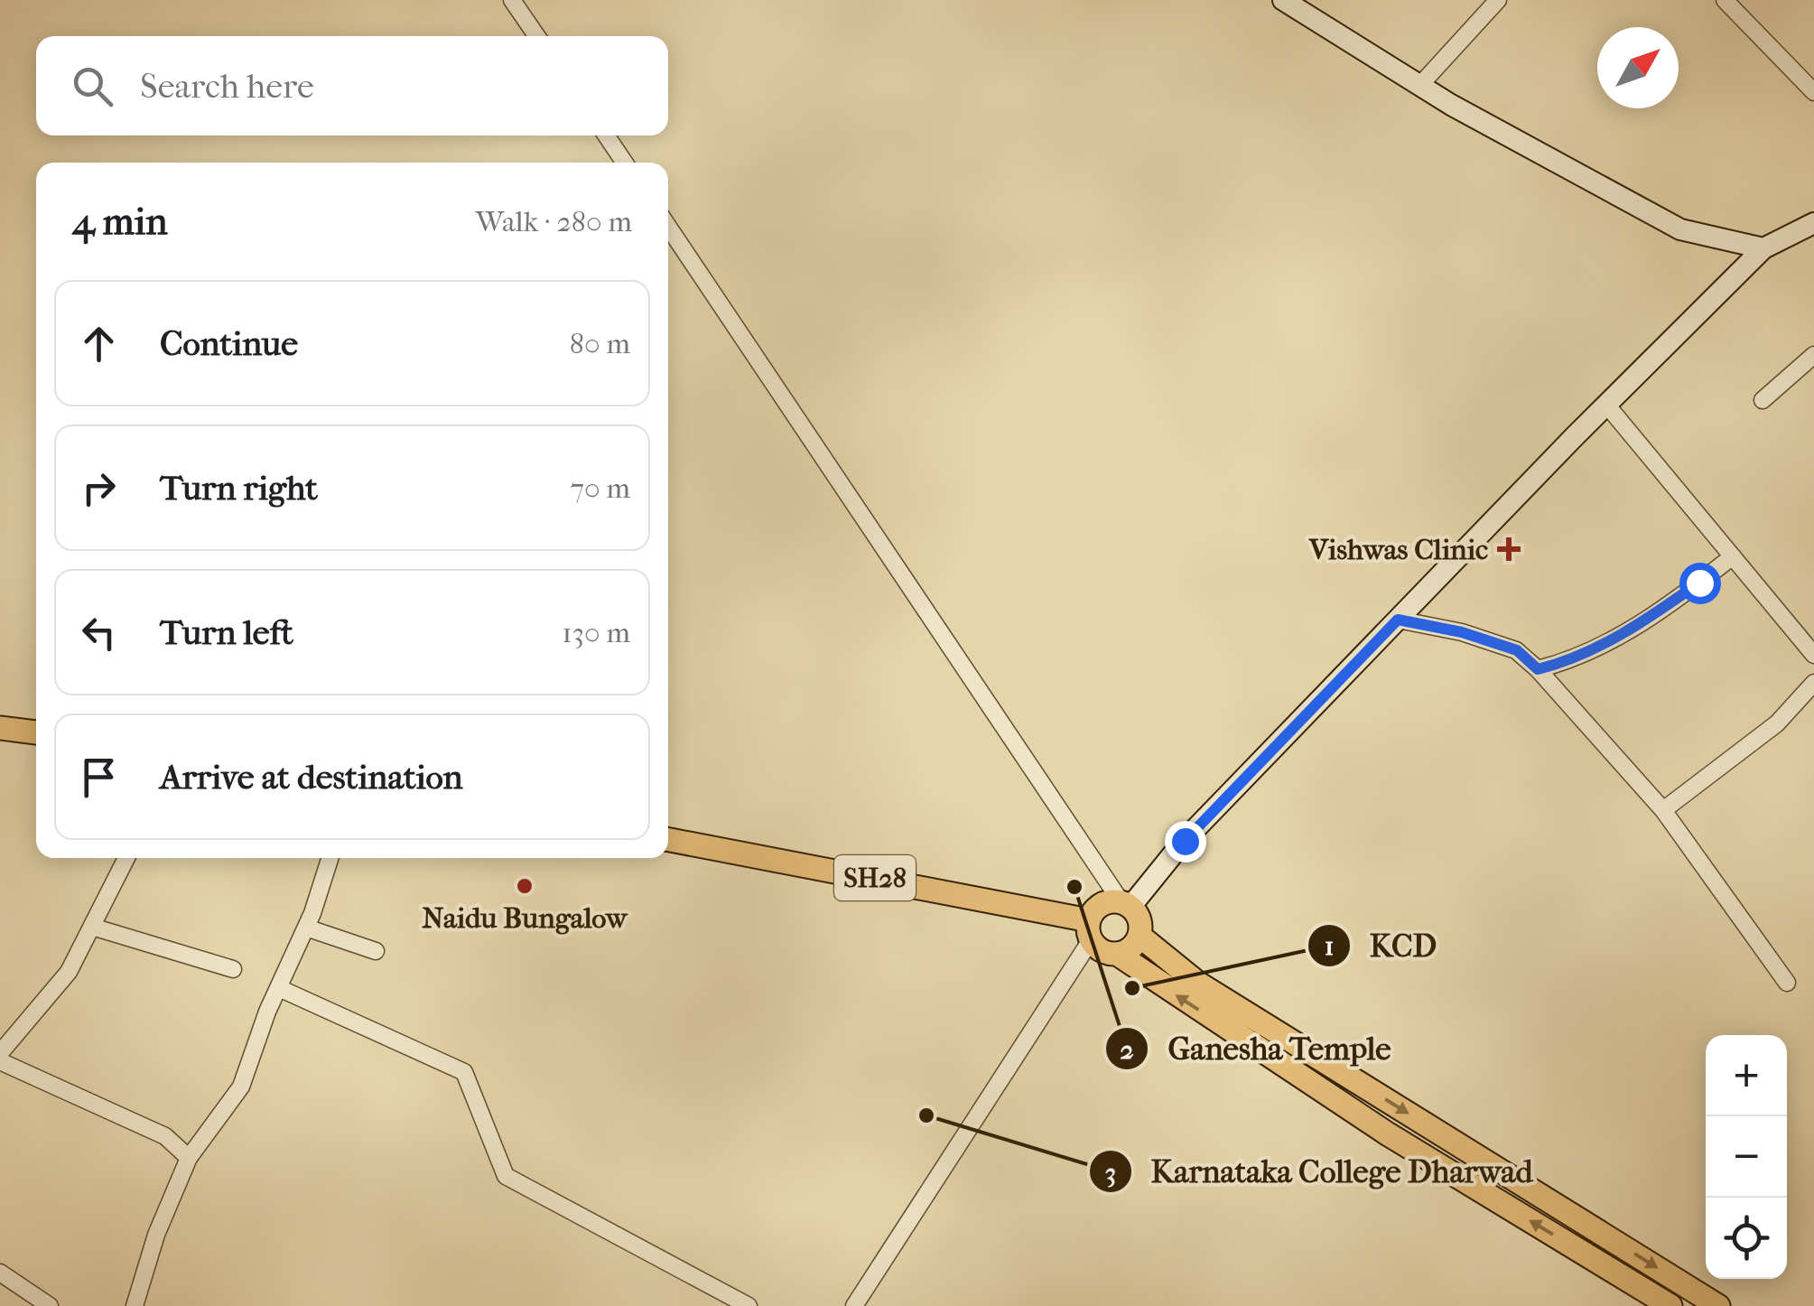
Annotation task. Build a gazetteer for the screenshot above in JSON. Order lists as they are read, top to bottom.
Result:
{
  "streets": {
    "main road": ["SH28"]
  },
  "places": {
    "health": ["Vishwas Clinic"],
    "other": [
      "Naidu Bungalow",
      "Ganesha Temple",
      "KCD",
      "Karnataka College Dharwad"
    ]
  },
  "north": "top right",
  "page": {
    "search": "Search here",
    "heading": ["4 min", "Walk · 280 m"],
    "list": [
      ["Continue", "80 m"],
      ["Turn right", "70 m"],
      ["Turn left", "130 m"],
      "Arrive at destination"
    ],
    "map_buttons": ["+", "−"]
  }
}
